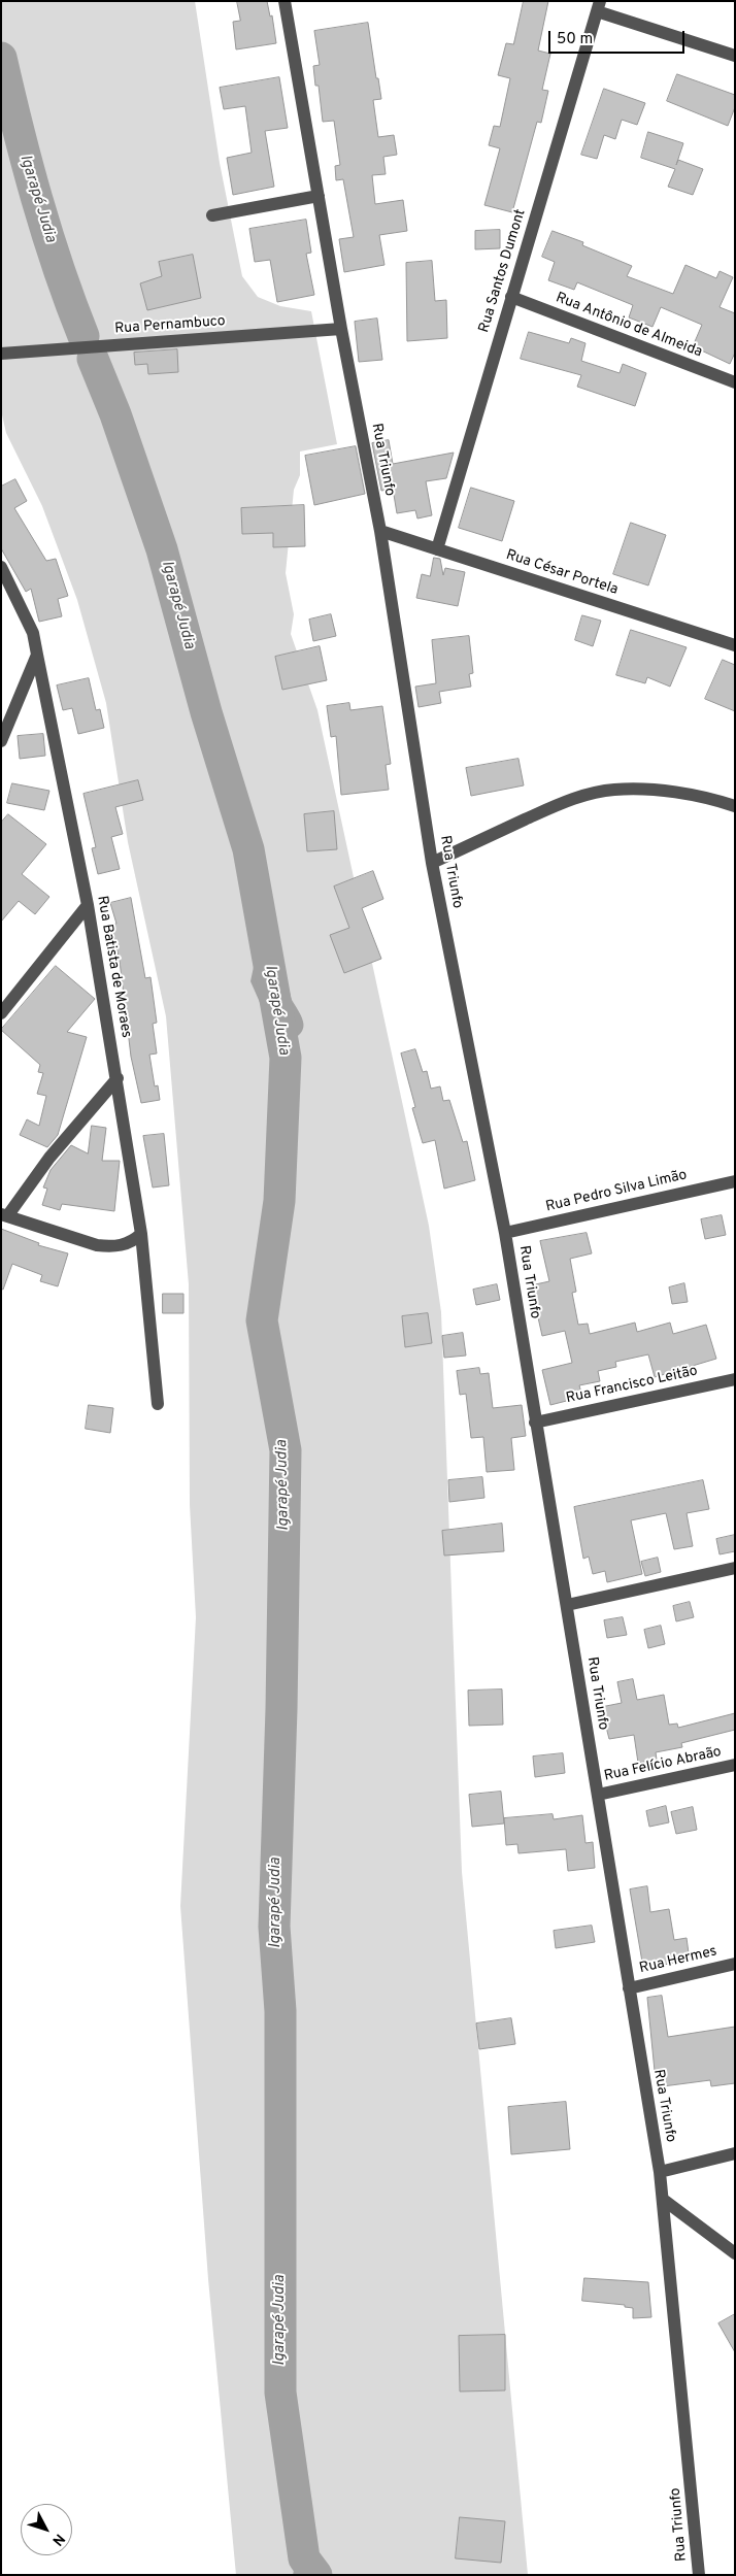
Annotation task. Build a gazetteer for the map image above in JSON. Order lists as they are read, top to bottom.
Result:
{
  "streets": {
    "street": [
      "Rua Santos Dumont",
      "Rua Pernambuco",
      "Rua Antônio de Almeida",
      "Rua Triunfo",
      "Rua César Portela",
      "Rua Batista de Moraes",
      "Rua Pedro Silva Limão",
      "Rua Francisco Leitão",
      "Rua Felício Abraão",
      "Rua Hermes"
    ]
  },
  "crossings": [
    ["Rua Santos Dumont", "Rua Antônio de Almeida"],
    ["Rua Santos Dumont", "Rua César Portela"],
    ["Rua Pernambuco", "Rua Triunfo"],
    ["Rua Triunfo", "Rua César Portela"],
    ["Rua Triunfo", "Rua Pedro Silva Limão"],
    ["Rua Triunfo", "Rua Francisco Leitão"],
    ["Rua Triunfo", "Rua Felício Abraão"],
    ["Rua Triunfo", "Rua Hermes"]
  ],
  "water": ["Igarapé Judia"],
  "scale_bar": "50 m",
  "north": "bottom right"
}
